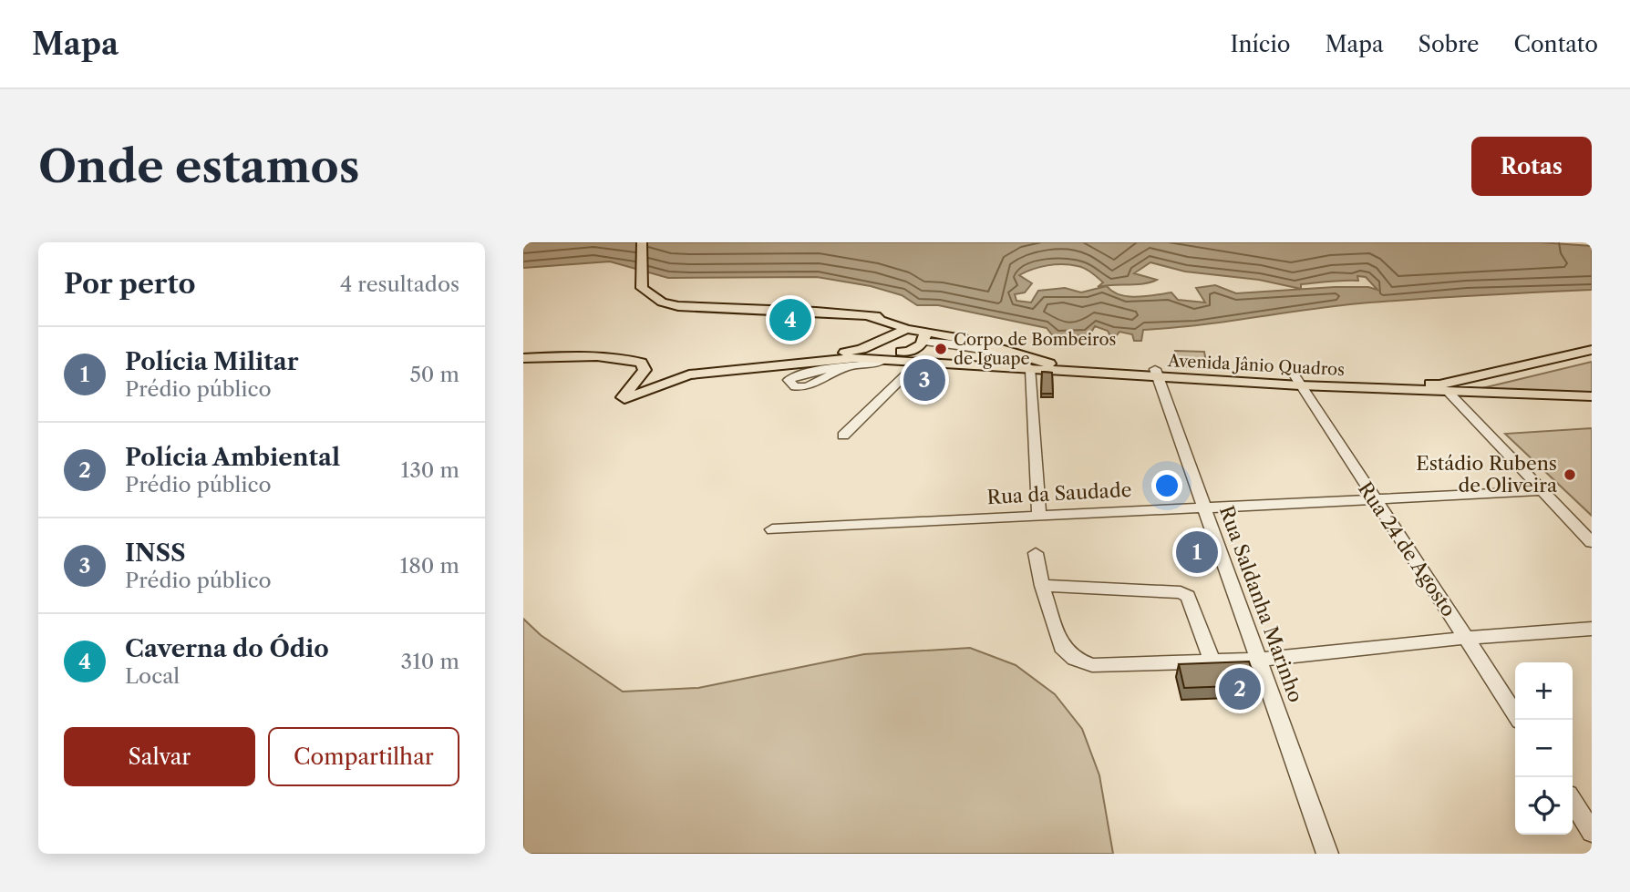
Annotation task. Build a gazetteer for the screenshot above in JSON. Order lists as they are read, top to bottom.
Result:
{
  "streets": {
    "main road": ["Avenida Jânio Quadros"],
    "street": ["Rua da Saudade", "Rua 24 de Agosto", "Rua Saldanha Marinho"]
  },
  "crossings": [
    ["Avenida Jânio Quadros", "Rua 24 de Agosto"],
    ["Avenida Jânio Quadros", "Rua Saldanha Marinho"],
    ["Rua da Saudade", "Rua 24 de Agosto"],
    ["Rua da Saudade", "Rua Saldanha Marinho"]
  ],
  "places": ["Corpo de Bombeiros de Iguape", "Estádio Rubens de Oliveira"],
  "page": {
    "header": "Mapa",
    "nav": [
      "Início",
      "Mapa",
      "Sobre",
      "Contato"
    ],
    "buttons": [
      "Rotas",
      ["Salvar", "Compartilhar"]
    ],
    "title": "Onde estamos",
    "heading": ["Por perto", "4 resultados"],
    "pins": [
      "4",
      "3",
      "1",
      "2"
    ],
    "list": [
      {
        "mark": "1",
        "name": "Polícia Militar",
        "note": "Prédio público",
        "value": "50 m"
      },
      {
        "mark": "2",
        "name": "Polícia Ambiental",
        "note": "Prédio público",
        "value": "130 m"
      },
      {
        "mark": "3",
        "name": "INSS",
        "note": "Prédio público",
        "value": "180 m"
      },
      {
        "mark": "4",
        "name": "Caverna do Ódio",
        "note": "Local",
        "value": "310 m"
      }
    ],
    "map_buttons": ["+", "−"]
  }
}
